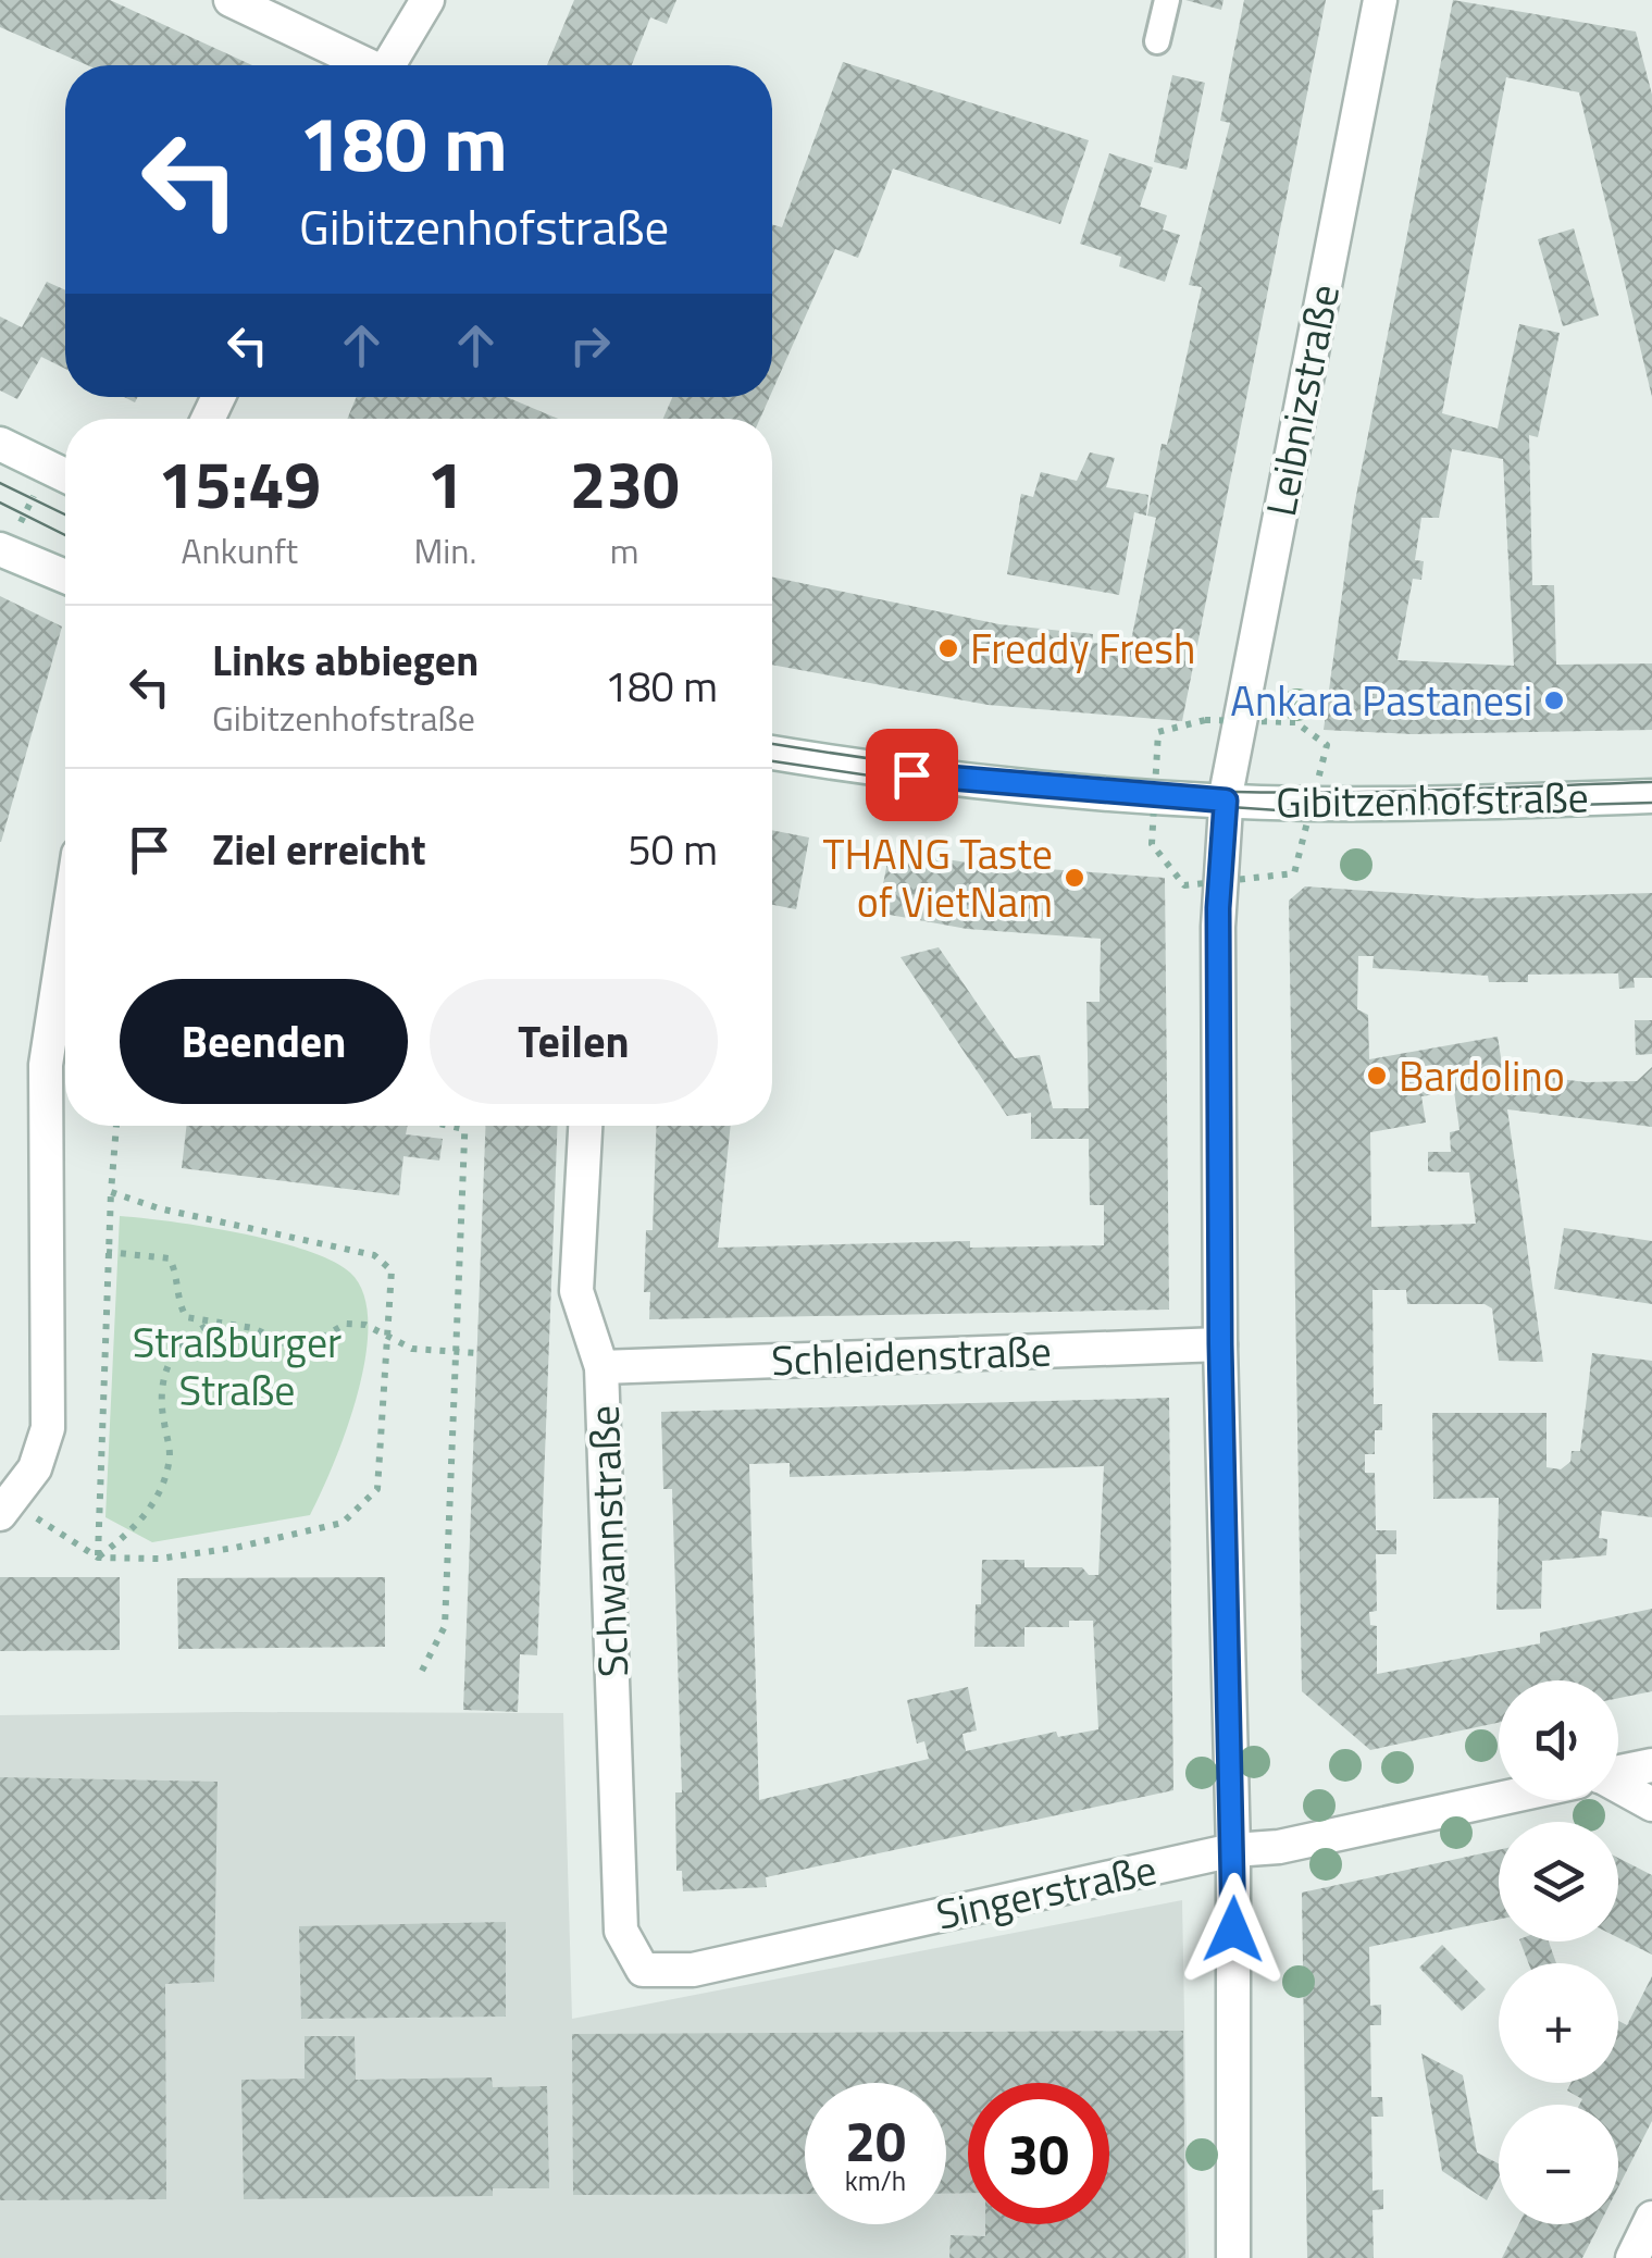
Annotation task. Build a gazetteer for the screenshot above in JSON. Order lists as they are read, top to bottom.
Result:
{
  "streets": {
    "street": [
      "Leibnizstraße",
      "Gibitzenhofstraße",
      "Schleidenstraße",
      "Schwannstraße",
      "Singerstraße"
    ]
  },
  "crossings": [
    ["Leibnizstraße", "Gibitzenhofstraße"],
    ["Leibnizstraße", "Schleidenstraße"],
    ["Leibnizstraße", "Singerstraße"],
    ["Schleidenstraße", "Schwannstraße"],
    ["Schwannstraße", "Singerstraße"]
  ],
  "parks": ["Straßburger Straße"],
  "places": [
    "Freddy Fresh",
    "Ankara Pastanesi",
    "THANG Taste of VietNam",
    "Bardolino"
  ],
  "page": {
    "turn": ["180 m", "Gibitzenhofstraße"],
    "eta": [
      "15:49",
      "Ankunft",
      "1",
      "Min.",
      "230",
      "m"
    ],
    "list": [
      {
        "name": "Links abbiegen",
        "note": "Gibitzenhofstraße",
        "value": "180 m"
      },
      {
        "name": "Ziel erreicht",
        "value": "50 m"
      }
    ],
    "buttons": ["Beenden", "Teilen"],
    "map_buttons": ["+", "−"],
    "speed": "20 km/h",
    "limit": "30"
  }
}
